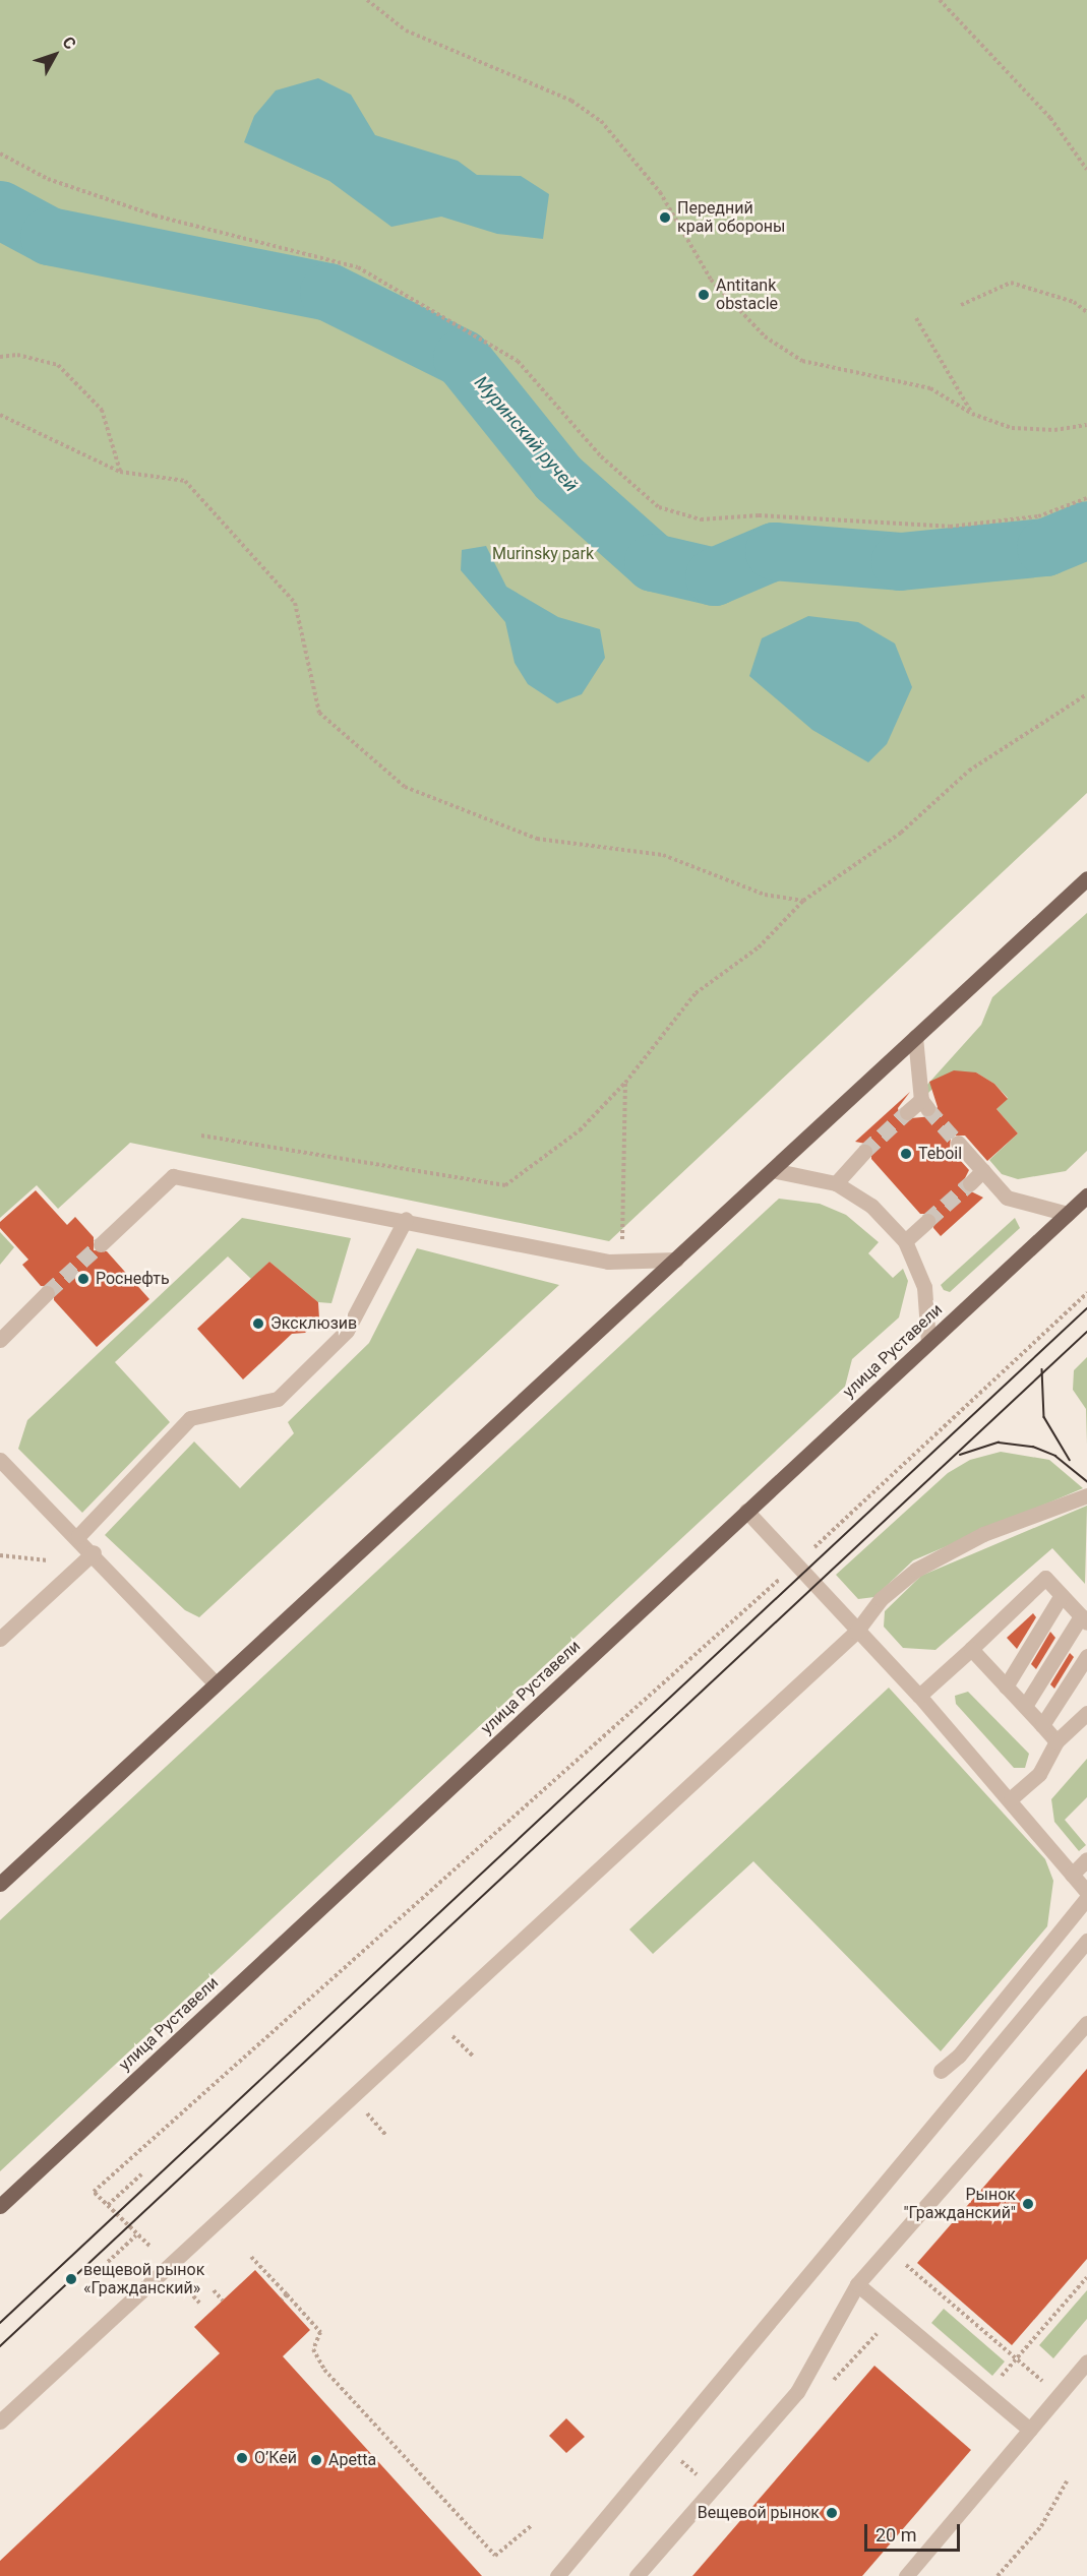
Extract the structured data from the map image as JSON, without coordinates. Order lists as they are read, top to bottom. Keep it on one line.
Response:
{"streets":{"main road":["улица Руставели"]},"water":["Муринский ручей"],"parks":["Murinsky park"],"places":["Передний край обороны","Antitank obstacle","Teboil","Роснефть","Эксклюзив","Рынок \"Гражданский\"","вещевой рынок «Гражданский»","О’Кей","Apetta","Вещевой рынок"],"scale_bar":"20 m","north":"top right"}
